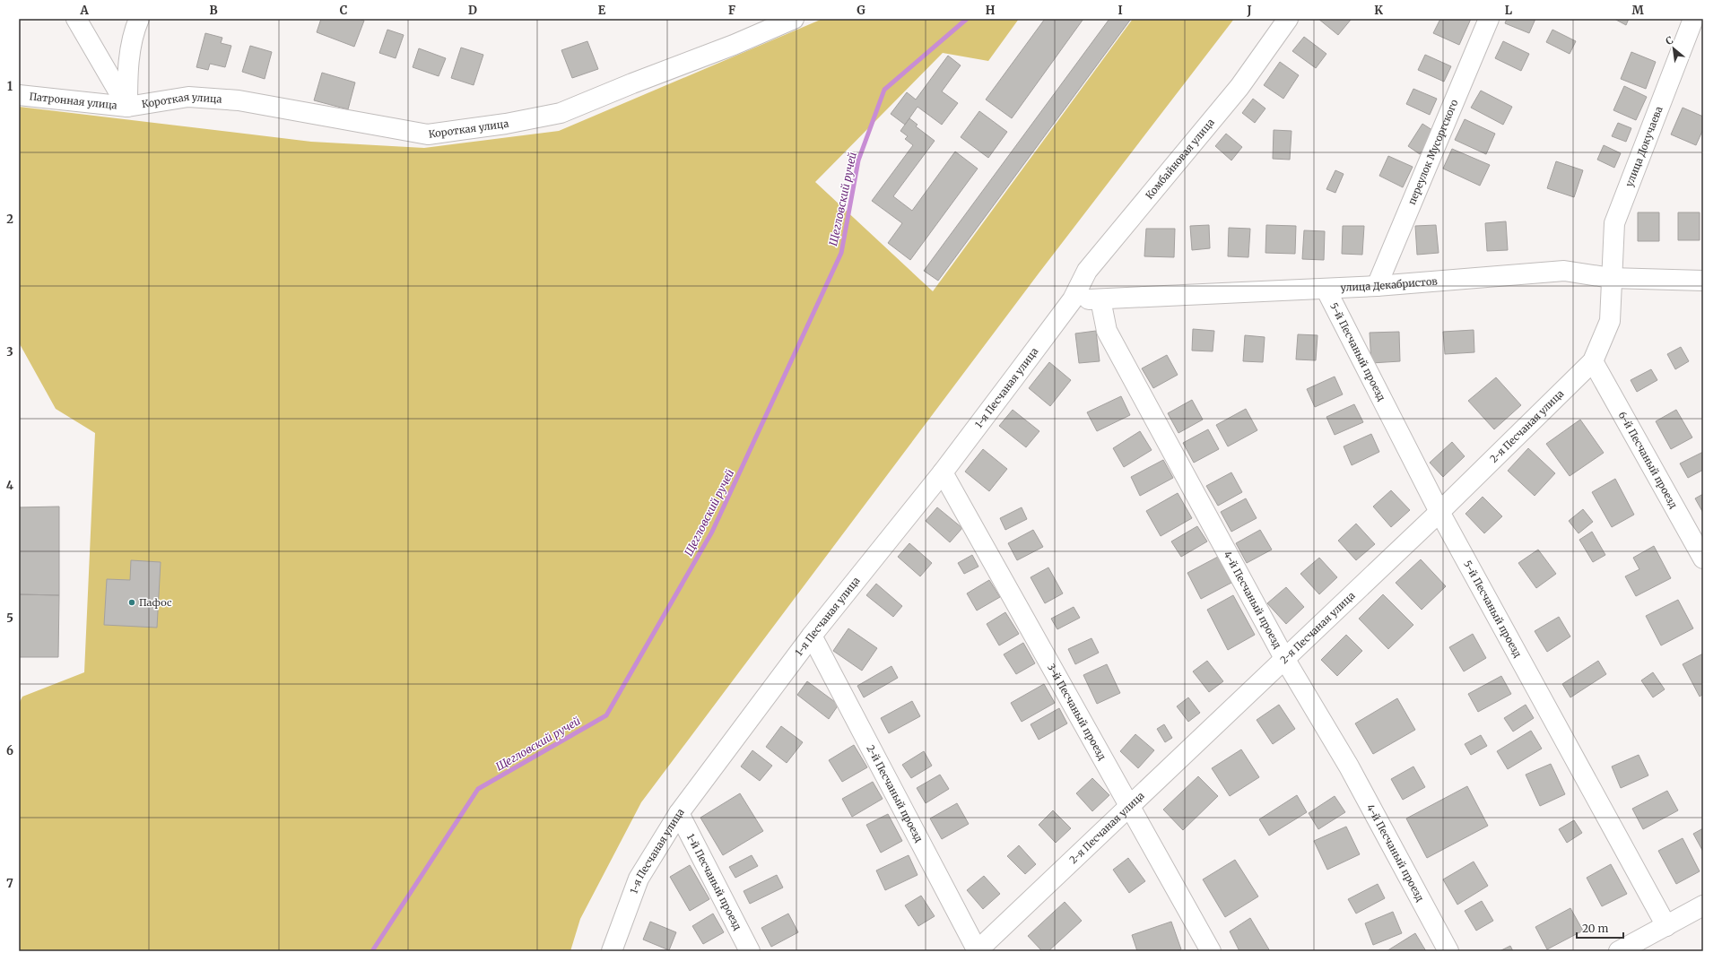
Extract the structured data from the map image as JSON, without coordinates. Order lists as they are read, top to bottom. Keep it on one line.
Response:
{"streets":{"street":["Патронная улица","Короткая улица","улица Докучаева","переулок Мусоргского","Комбайновая улица","улица Декабристов","5-й Песчаный проезд","1-я Песчаная улица","2-я Песчаная улица","6-й Песчаный проезд","4-й Песчаный проезд","3-й Песчаный проезд","2-й Песчаный проезд","1-й Песчаный проезд"]},"crossings":[["Патронная улица","Короткая улица"],["улица Докучаева","улица Декабристов"],["улица Докучаева","2-я Песчаная улица"],["переулок Мусоргского","улица Декабристов"],["Комбайновая улица","улица Декабристов"],["Комбайновая улица","1-я Песчаная улица"],["улица Декабристов","5-й Песчаный проезд"],["улица Декабристов","1-я Песчаная улица"],["улица Декабристов","2-я Песчаная улица"],["улица Декабристов","4-й Песчаный проезд"],["5-й Песчаный проезд","2-я Песчаная улица"],["1-я Песчаная улица","3-й Песчаный проезд"],["1-я Песчаная улица","2-й Песчаный проезд"],["1-я Песчаная улица","1-й Песчаный проезд"],["2-я Песчаная улица","6-й Песчаный проезд"],["2-я Песчаная улица","4-й Песчаный проезд"],["2-я Песчаная улица","3-й Песчаный проезд"],["2-я Песчаная улица","2-й Песчаный проезд"]],"water":["Щегловский ручей"],"places":["Пафос"],"scale_bar":"20 m","north":"top left","grid":{"columns":["A","B","C","D","E","F","G","H","I","J","K","L","M"],"rows":["1","2","3","4","5","6","7"]}}
